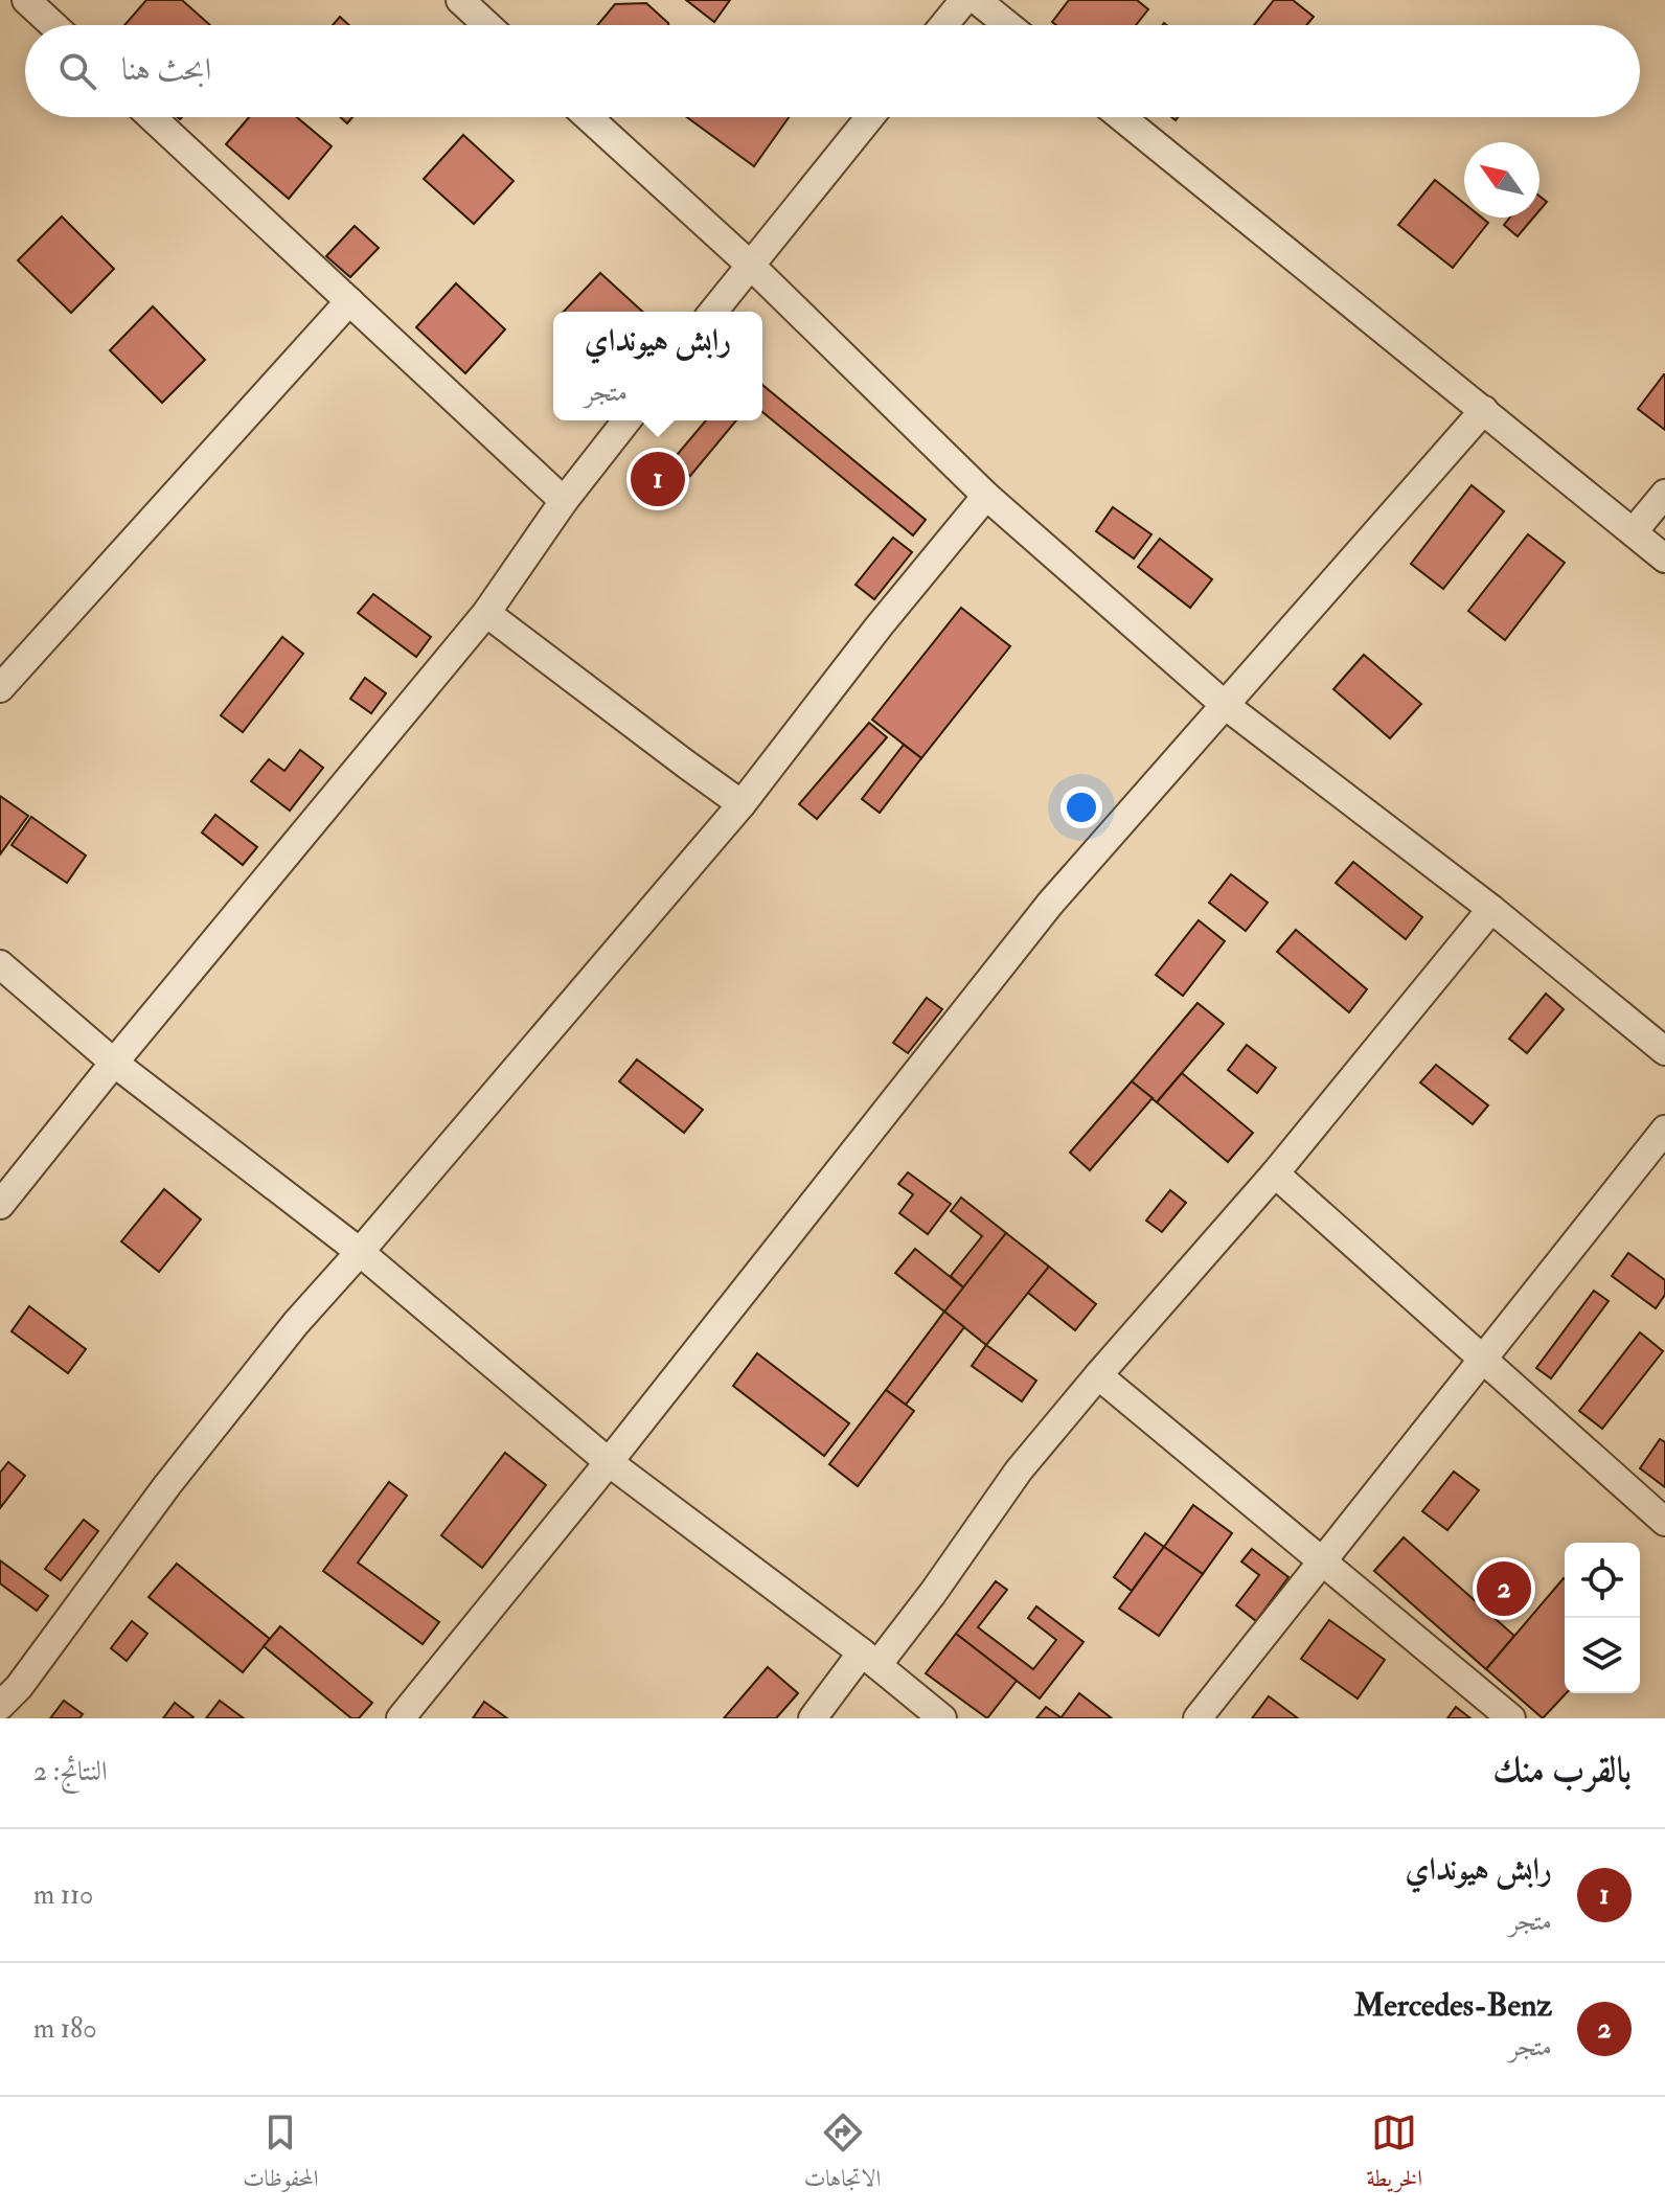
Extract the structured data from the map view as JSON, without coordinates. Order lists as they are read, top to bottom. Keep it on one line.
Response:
{"north":"top left","page":{"search":"ابحث هنا","popup":["رابش هيونداي","متجر"],"pins":["1","2"],"heading":["بالقرب منك","النتائج: 2"],"list":[{"mark":"1","name":"رابش هيونداي","note":"متجر","value":"110 m"},{"mark":"2","name":"Mercedes-Benz","note":"متجر","value":"180 m"}],"nav":["الخريطة","الاتجاهات","المحفوظات"]}}
